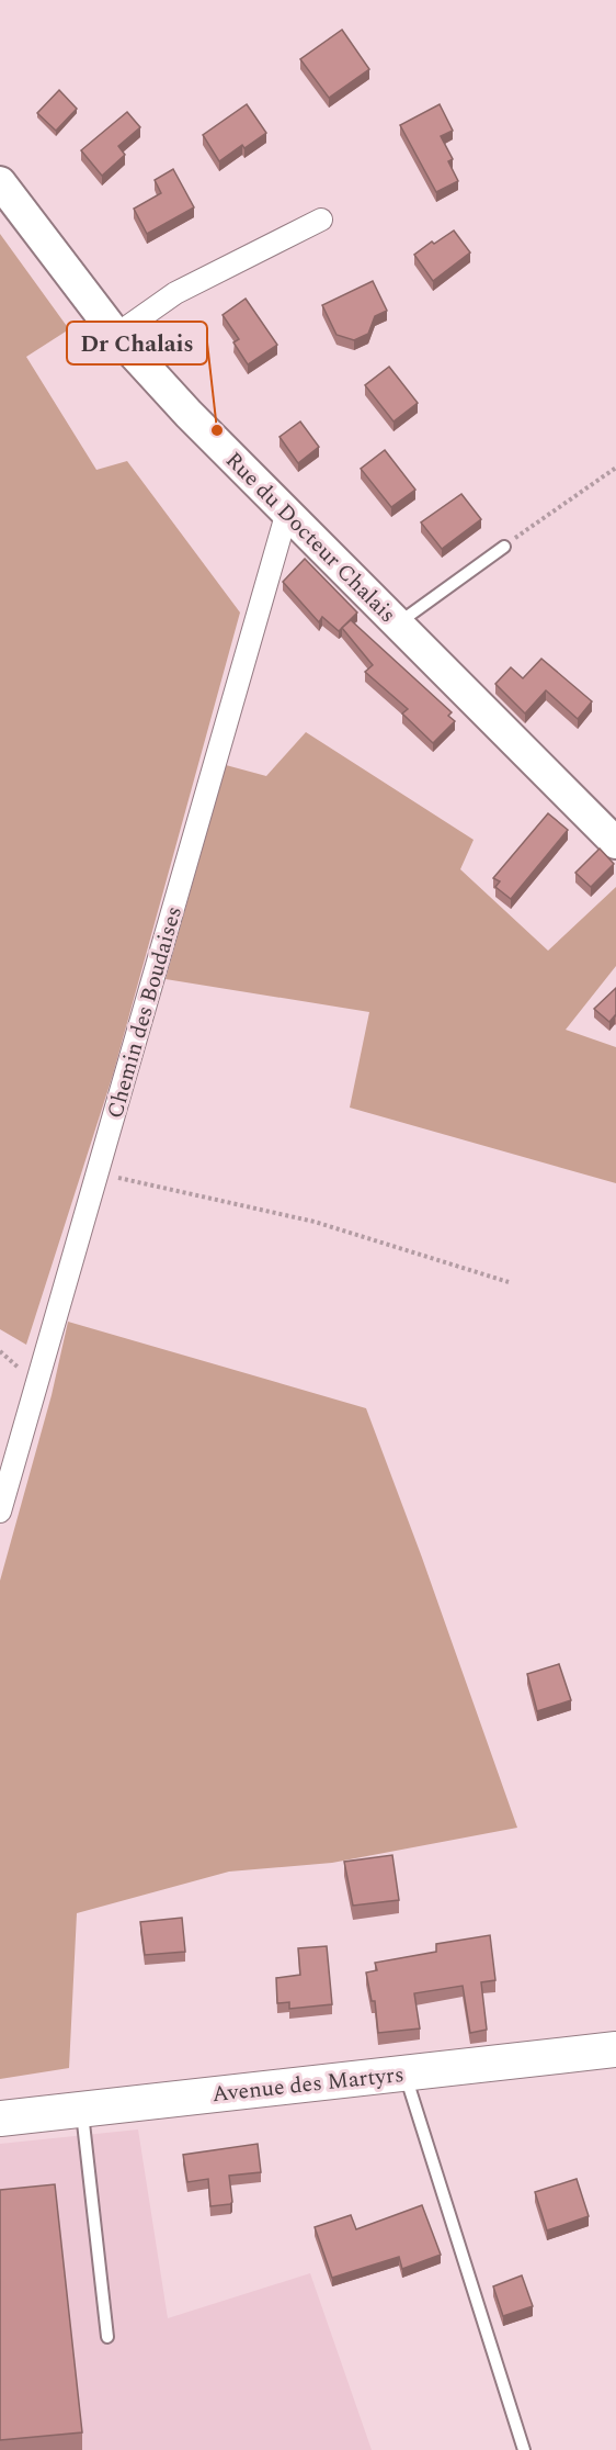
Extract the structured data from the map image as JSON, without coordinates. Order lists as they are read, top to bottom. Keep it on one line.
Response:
{"streets":{"main road":["Rue du Docteur Chalais","Avenue des Martyrs"],"street":["Chemin des Boudaises"]},"crossings":[["Rue du Docteur Chalais","Chemin des Boudaises"]],"places":["Dr Chalais"]}
